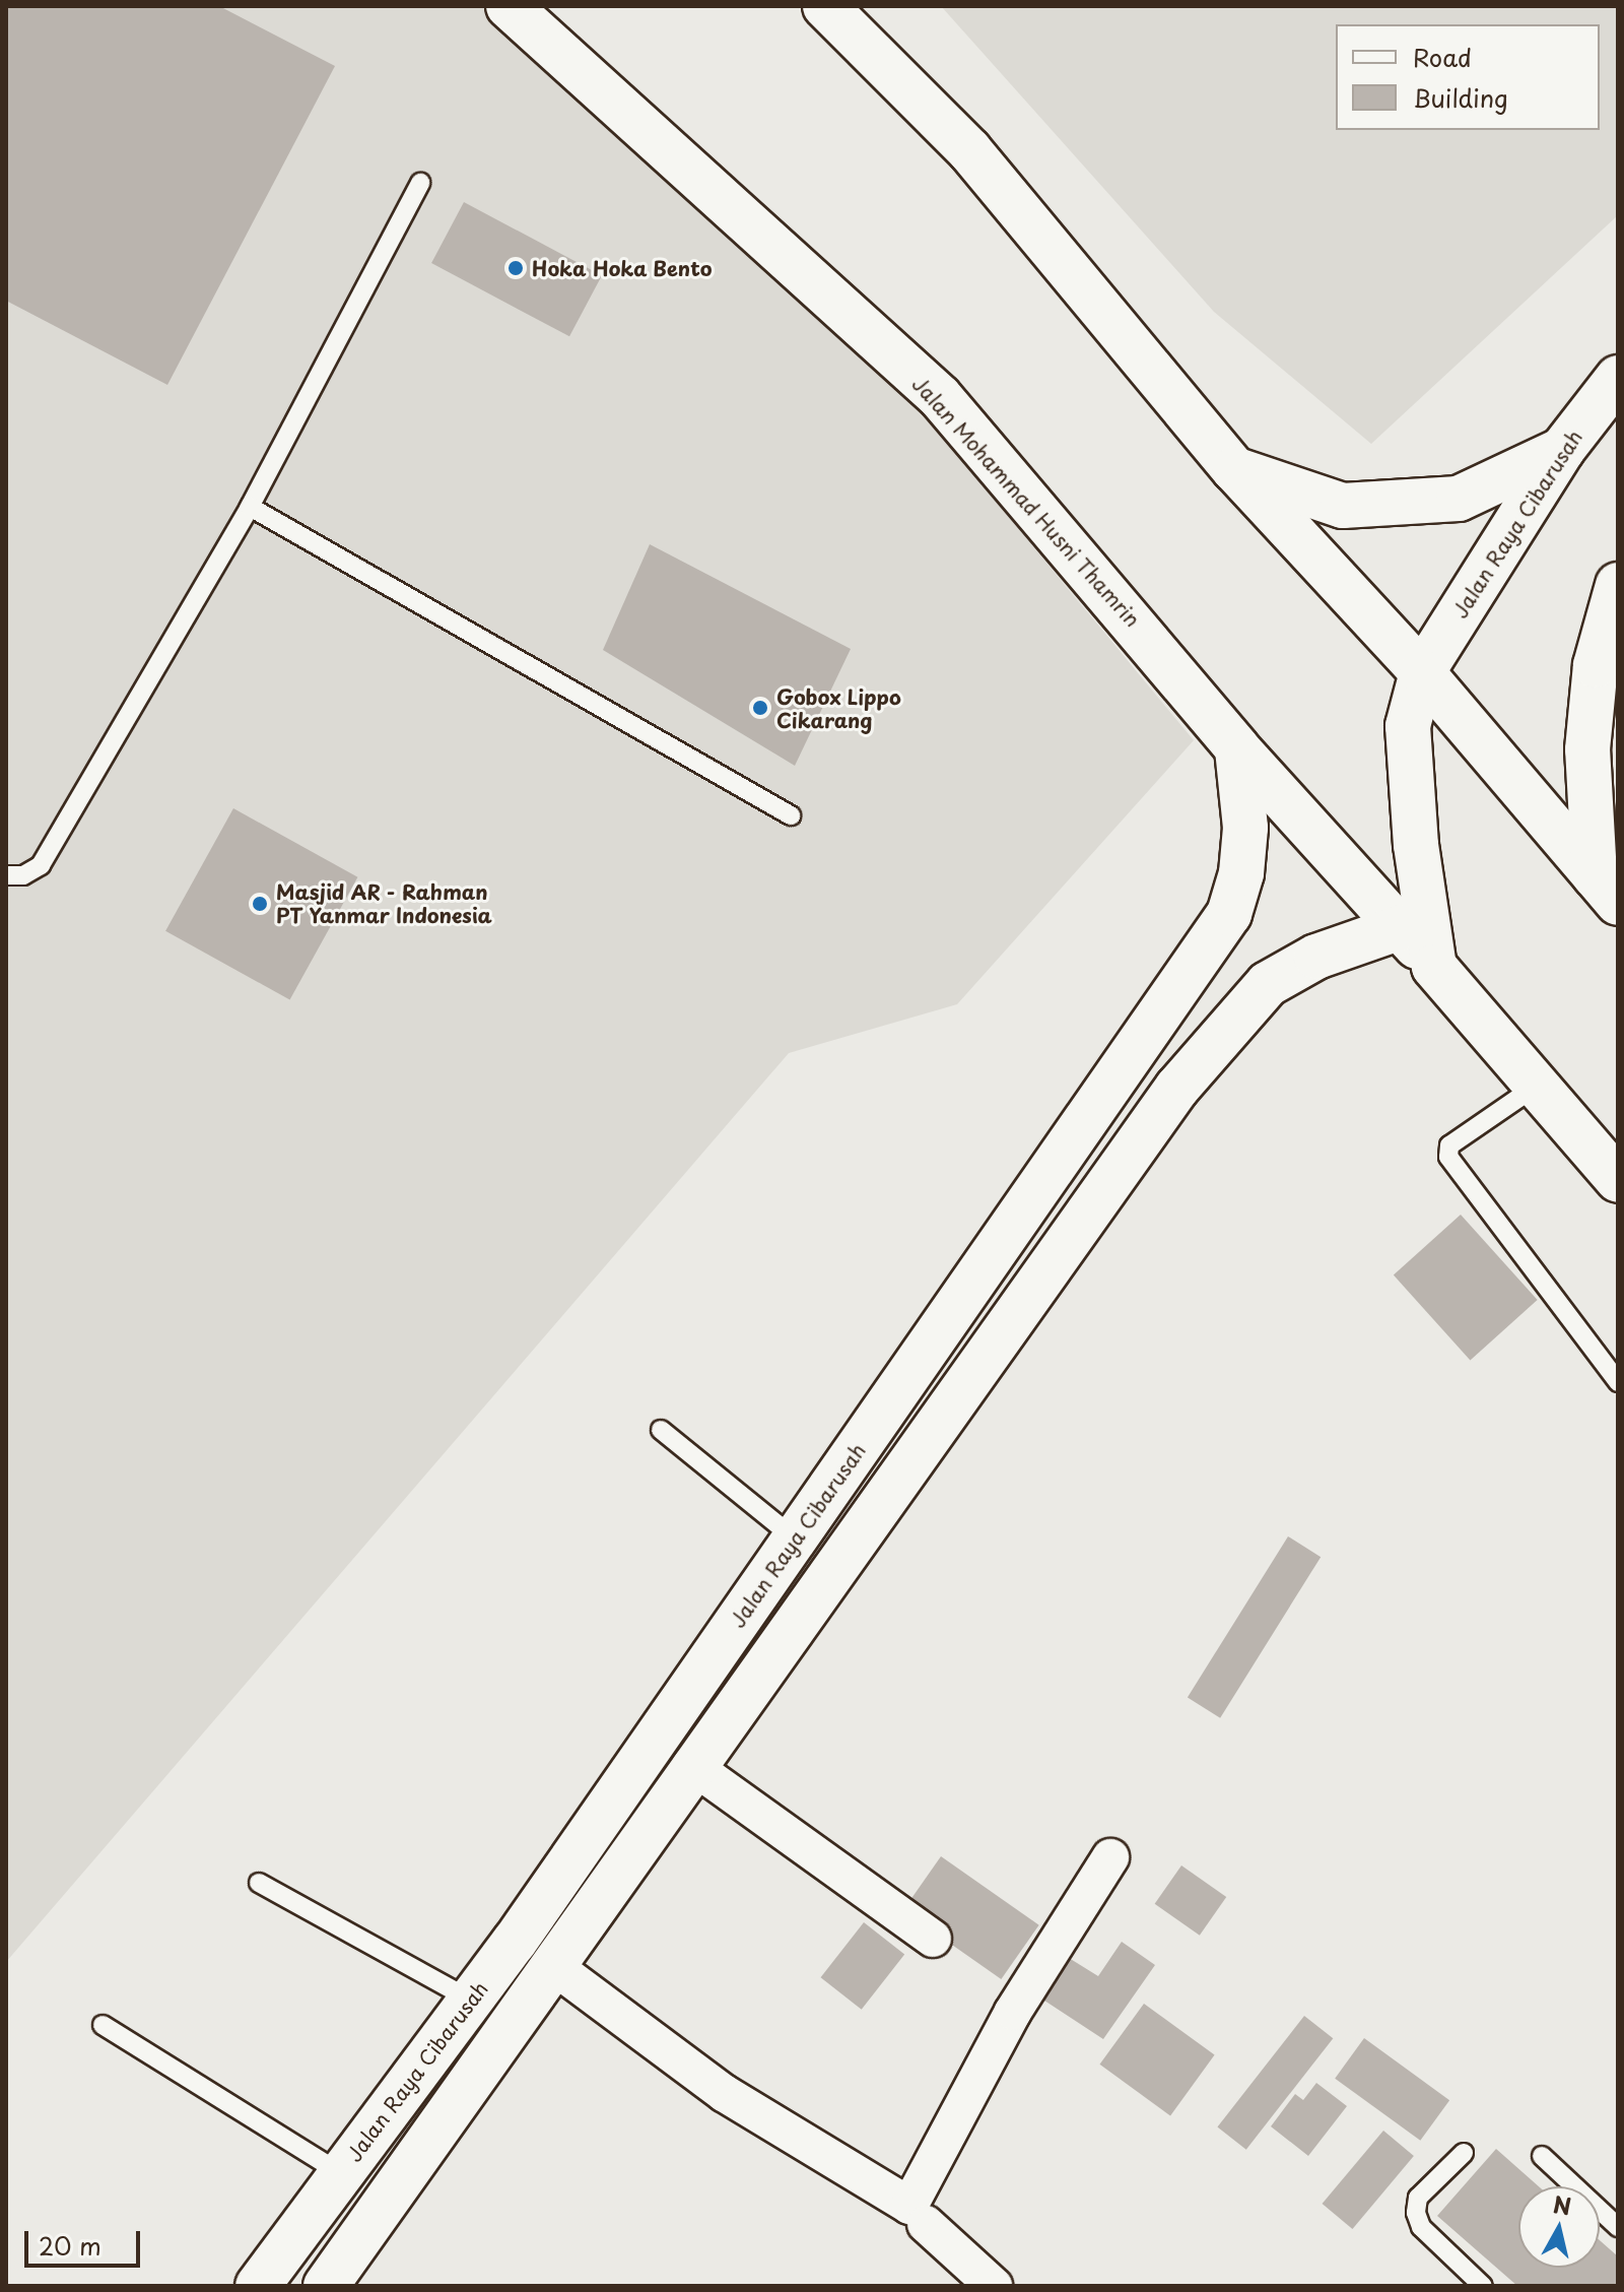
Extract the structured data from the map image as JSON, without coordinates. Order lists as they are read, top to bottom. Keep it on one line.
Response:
{"streets":{"street":["Jalan Mohammad Husni Thamrin","Jalan Raya Cibarusah"]},"crossings":[["Jalan Mohammad Husni Thamrin","Jalan Raya Cibarusah"]],"places":["Hoka Hoka Bento","Gobox Lippo Cikarang","Masjid AR - Rahman PT Yanmar Indonesia"],"legend":["Road","Building"],"scale_bar":"20 m","north":"top"}
